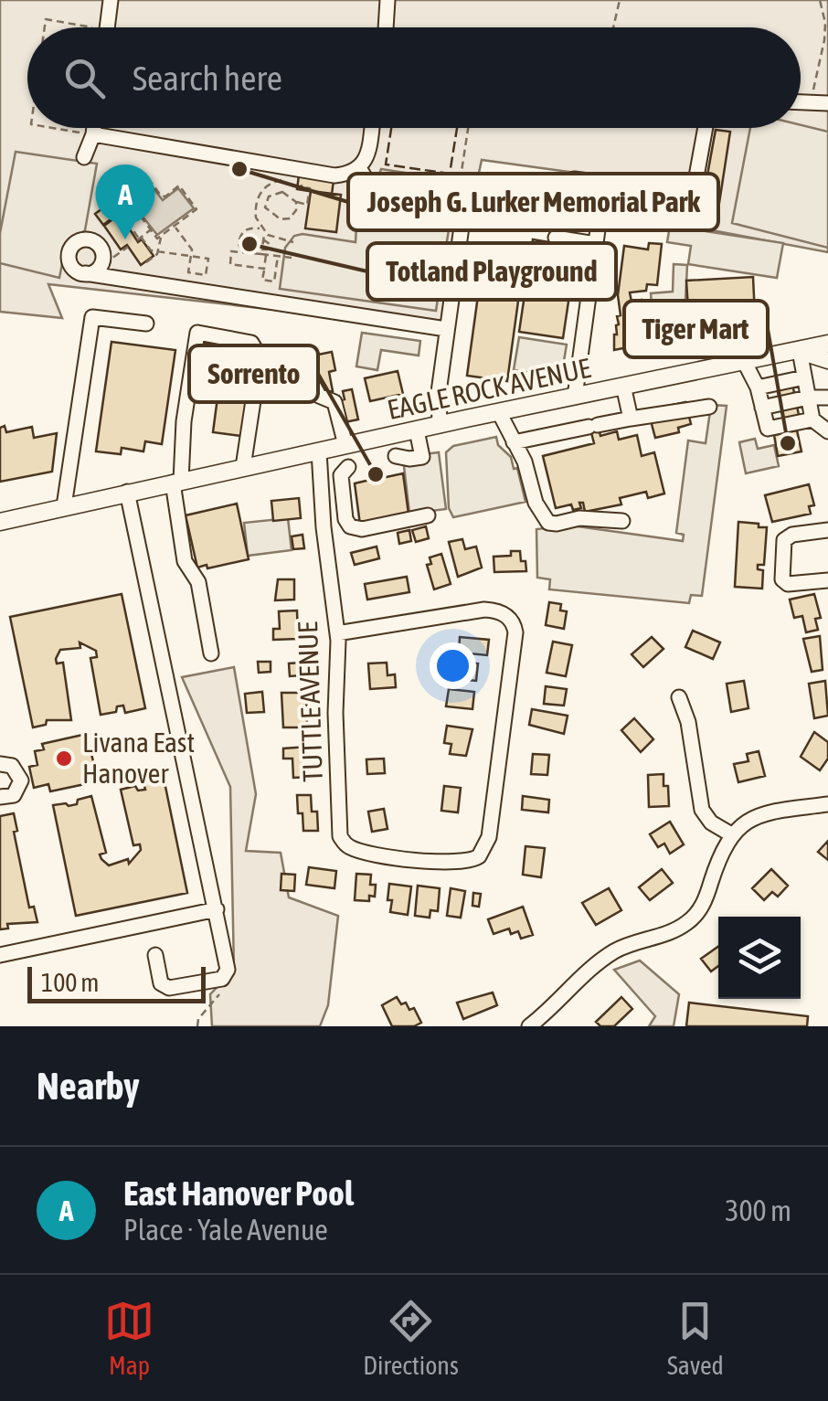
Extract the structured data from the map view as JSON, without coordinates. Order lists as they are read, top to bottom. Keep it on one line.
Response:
{"streets":{"main road":["EAGLE ROCK AVENUE"],"street":["TUTTLE AVENUE"]},"crossings":[["EAGLE ROCK AVENUE","TUTTLE AVENUE"]],"places":["Joseph G. Lurker Memorial Park","Totland Playground","Tiger Mart","Sorrento","Livana East Hanover"],"scale_bar":"100 m","page":{"search":"Search here","pins":"A","scale":"100 m","heading":"Nearby","list":[{"mark":"A","name":"East Hanover Pool","note":"Place · Yale Avenue","value":"300 m"}],"nav":["Map","Directions","Saved"]}}
